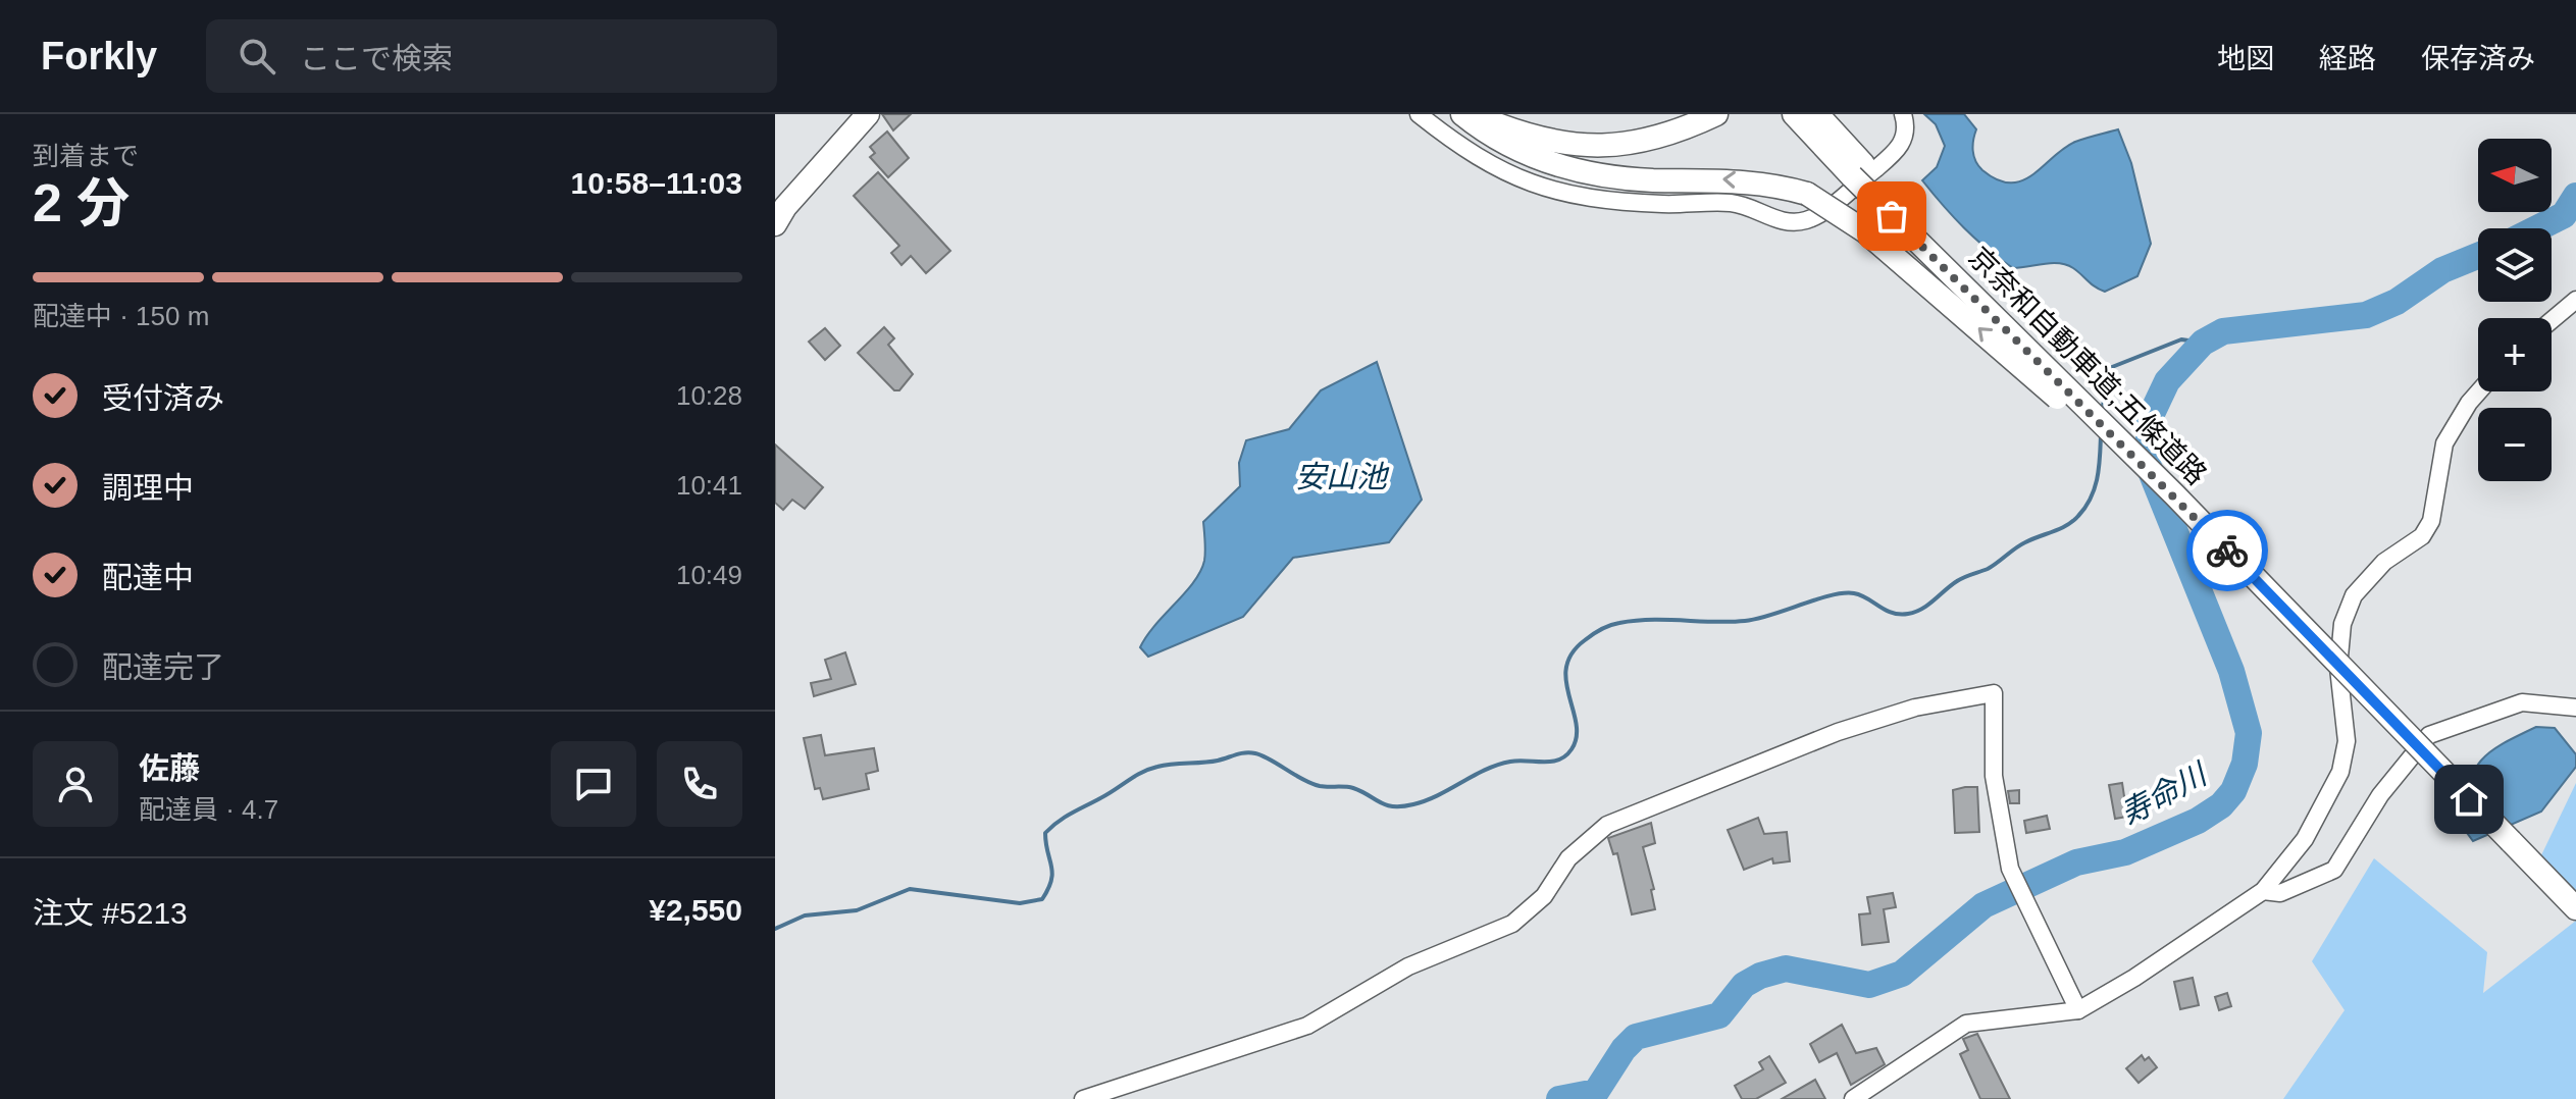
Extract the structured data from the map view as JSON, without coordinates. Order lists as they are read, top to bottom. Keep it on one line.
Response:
{"streets":{"highway":["京奈和自動車道;五條道路"]},"water":["安山池","寿命川"],"north":"left","page":{"header":"Forkly","search":"ここで検索","nav":["地図","経路","保存済み"],"heading":["2 分","到着まで","10:58–11:03"],"panel":["佐藤","配達員 · 4.7","注文 #5213","¥2,550"],"map_buttons":["+","−"],"bar":"配達中 · 150 m","list":[["受付済み","10:28"],["調理中","10:41"],["配達中","10:49"],"配達完了"]}}
